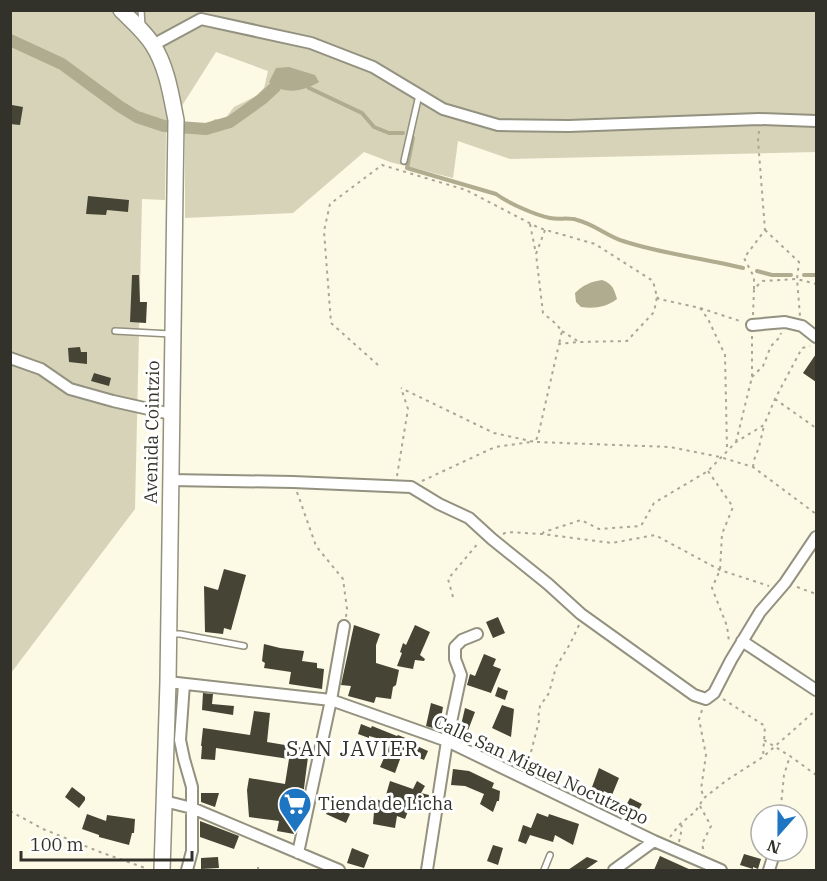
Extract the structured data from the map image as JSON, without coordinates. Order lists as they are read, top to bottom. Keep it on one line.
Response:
{"streets":{"main road":["Avenida Cointzio"],"street":["Calle San Miguel Nocutzepo"]},"crossings":[["Avenida Cointzio","Calle San Miguel Nocutzepo"]],"districts":["SAN JAVIER"],"places":{"supermarket":["Tienda de Licha"]},"scale_bar":"100 m","north":"bottom"}
